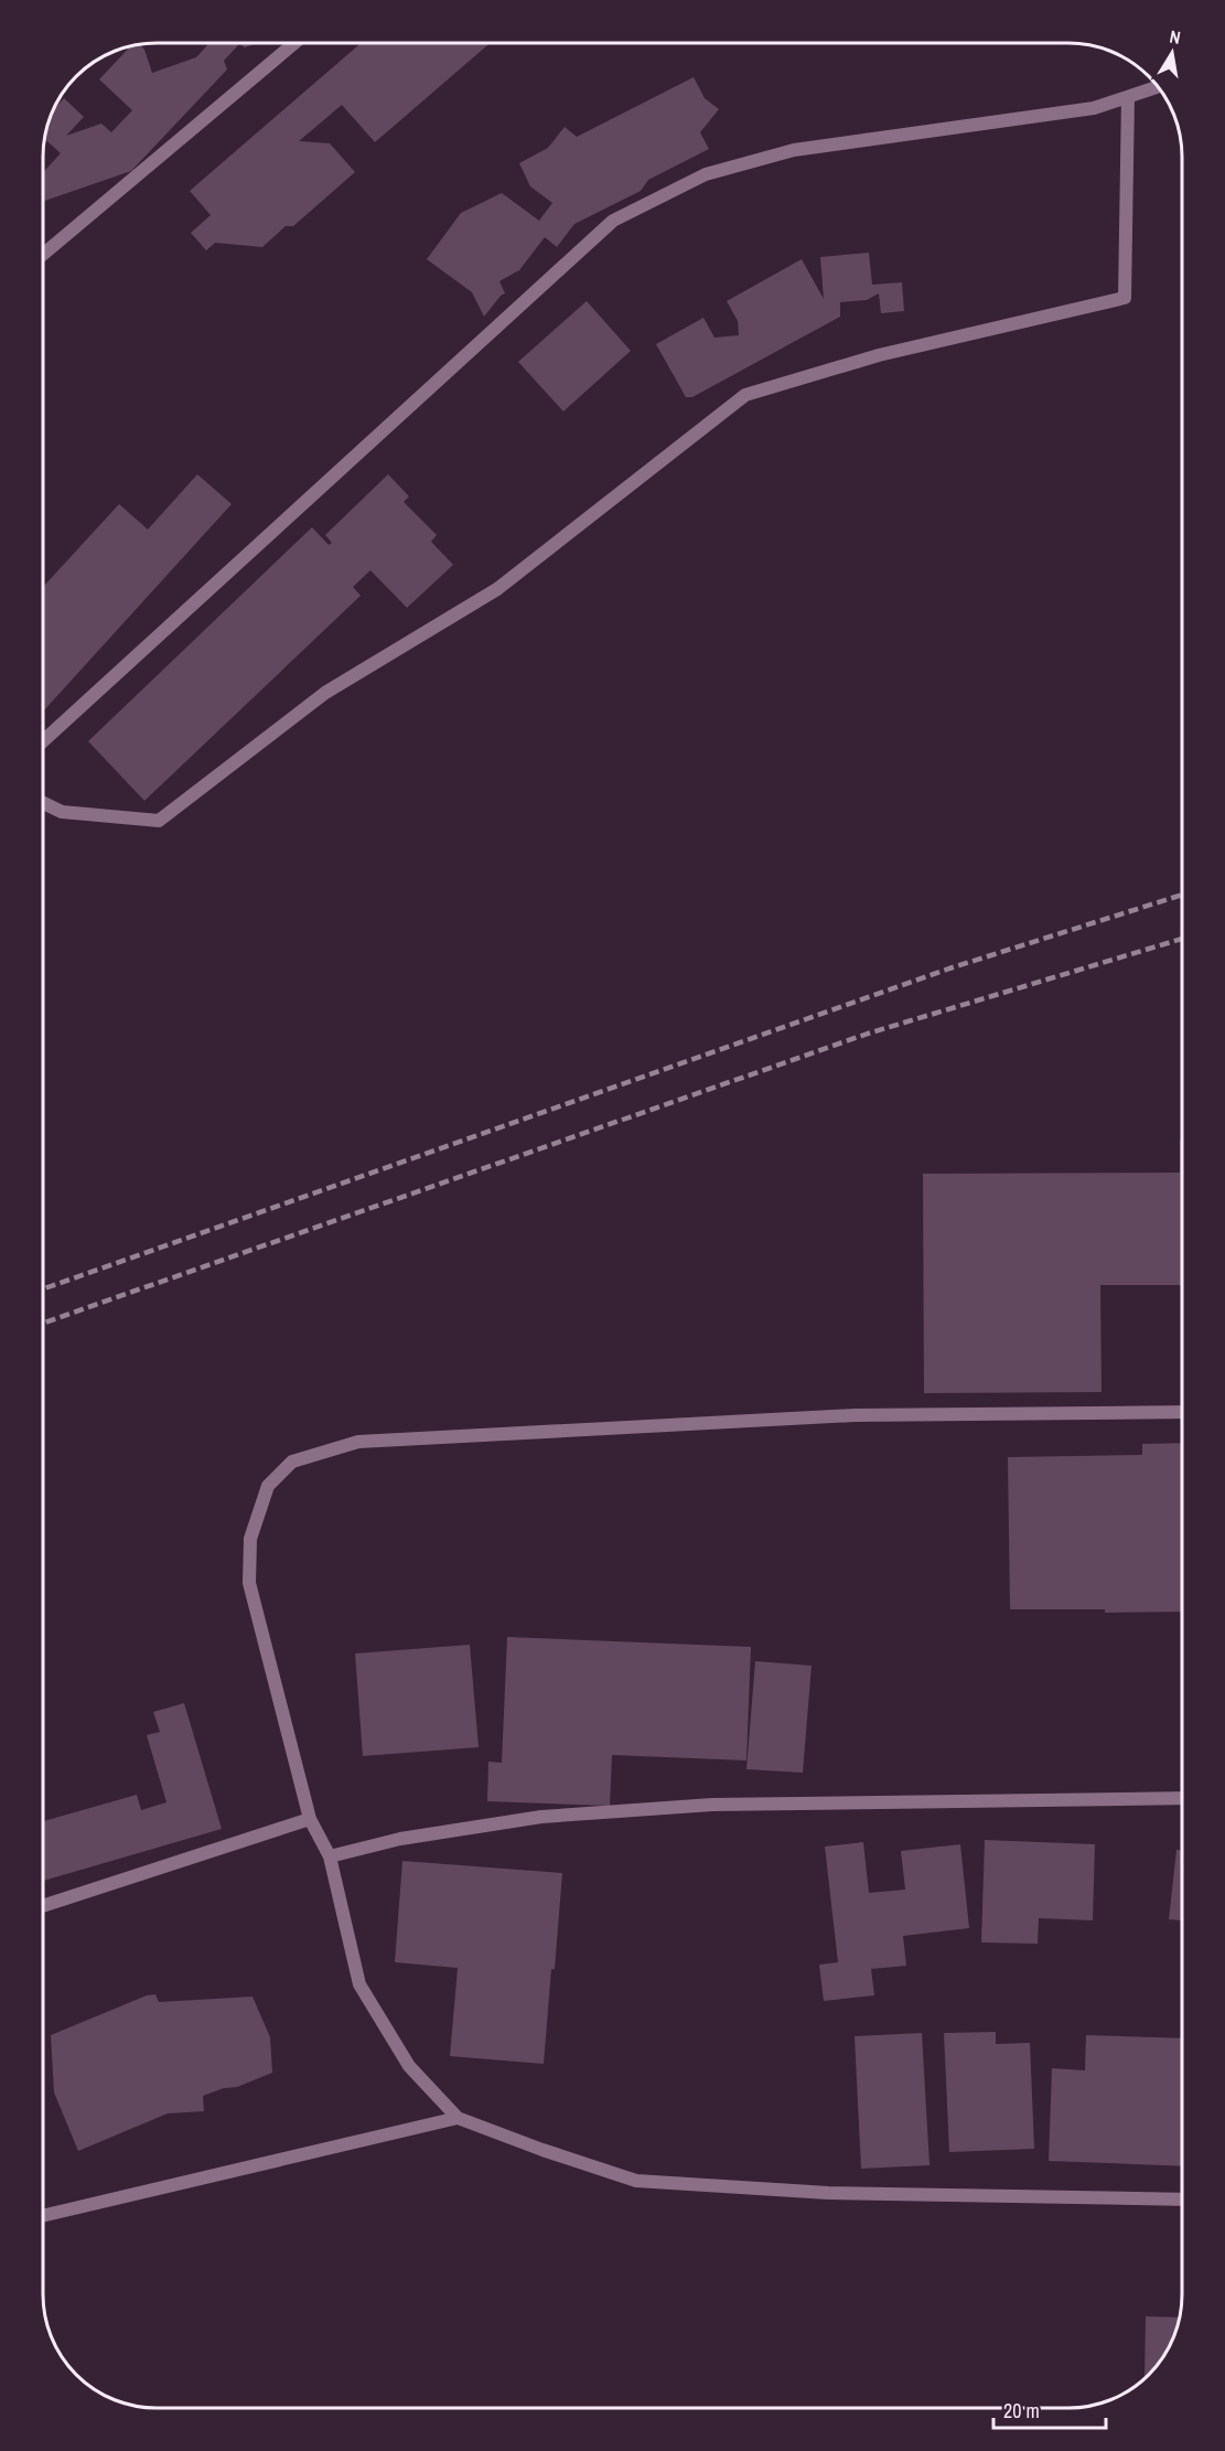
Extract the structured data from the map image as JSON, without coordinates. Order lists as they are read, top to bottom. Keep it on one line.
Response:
{"scale_bar":"20 m","north":"top"}
